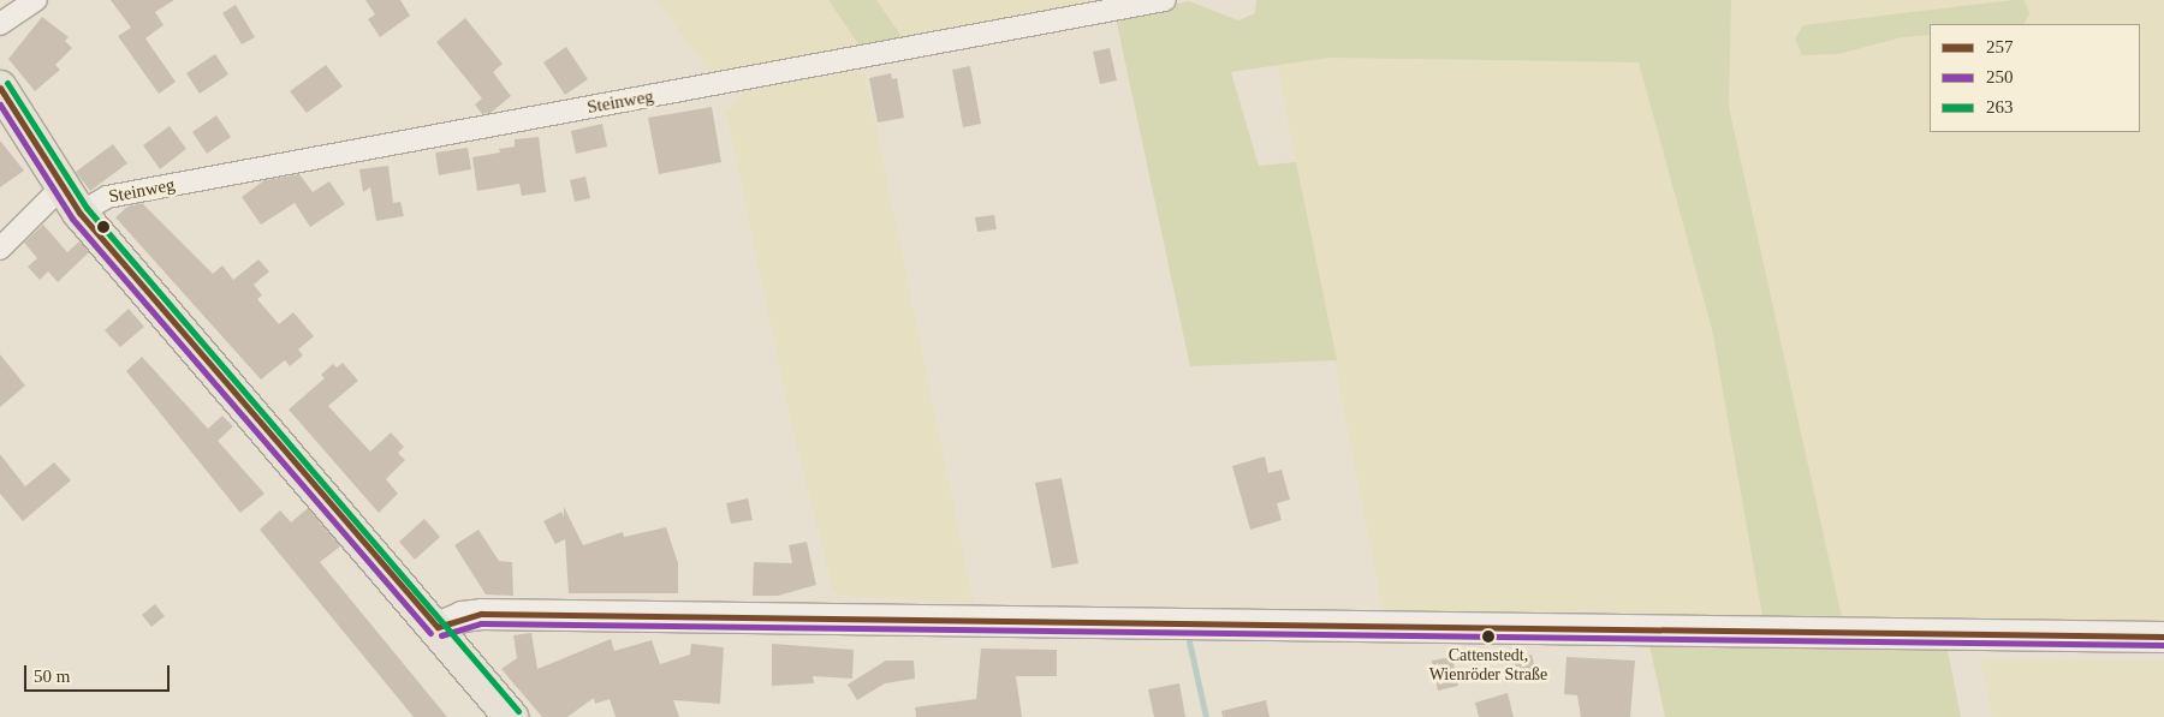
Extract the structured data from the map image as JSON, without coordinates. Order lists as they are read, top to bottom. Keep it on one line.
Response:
{"streets":{"street":["Steinweg"]},"places":["Cattenstedt, Wienröder Straße"],"lines":["transit line 263","transit line 257","transit line 250"],"legend":["257","250","263"],"scale_bar":"50 m"}
